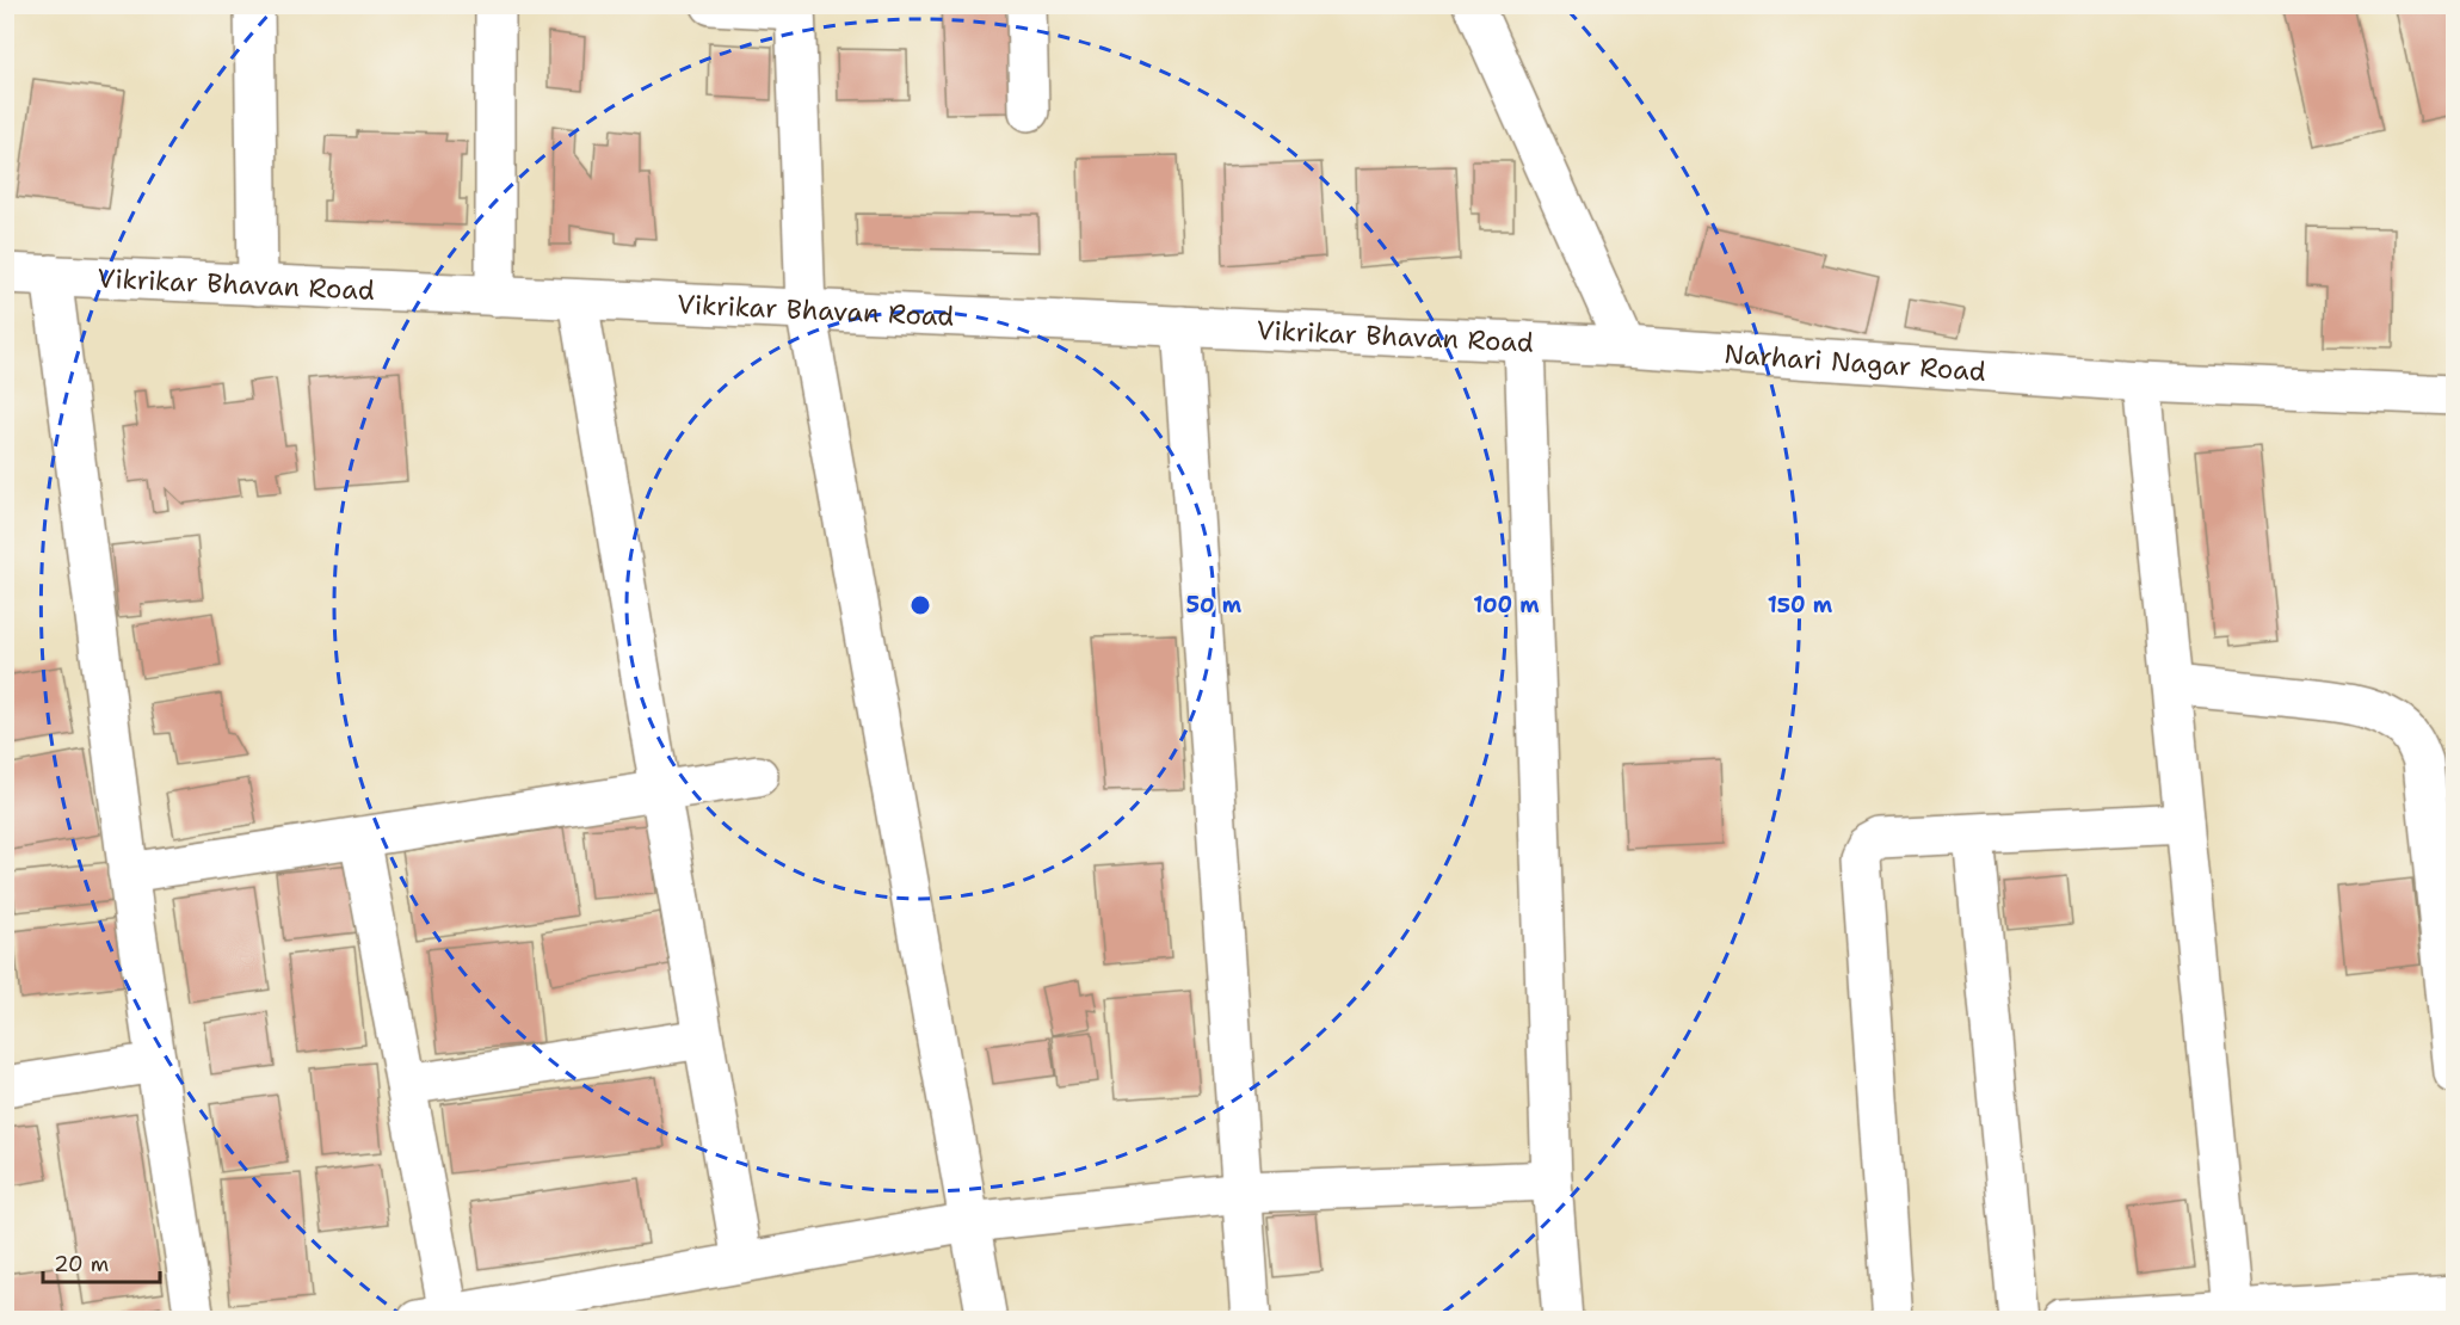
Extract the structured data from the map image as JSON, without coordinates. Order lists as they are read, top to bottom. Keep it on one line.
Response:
{"streets":{"street":["Vikrikar Bhavan Road","Narhari Nagar Road"]},"crossings":[["Vikrikar Bhavan Road","Narhari Nagar Road"]],"scale_bar":"20 m","rings":["50 m","100 m","150 m"]}
